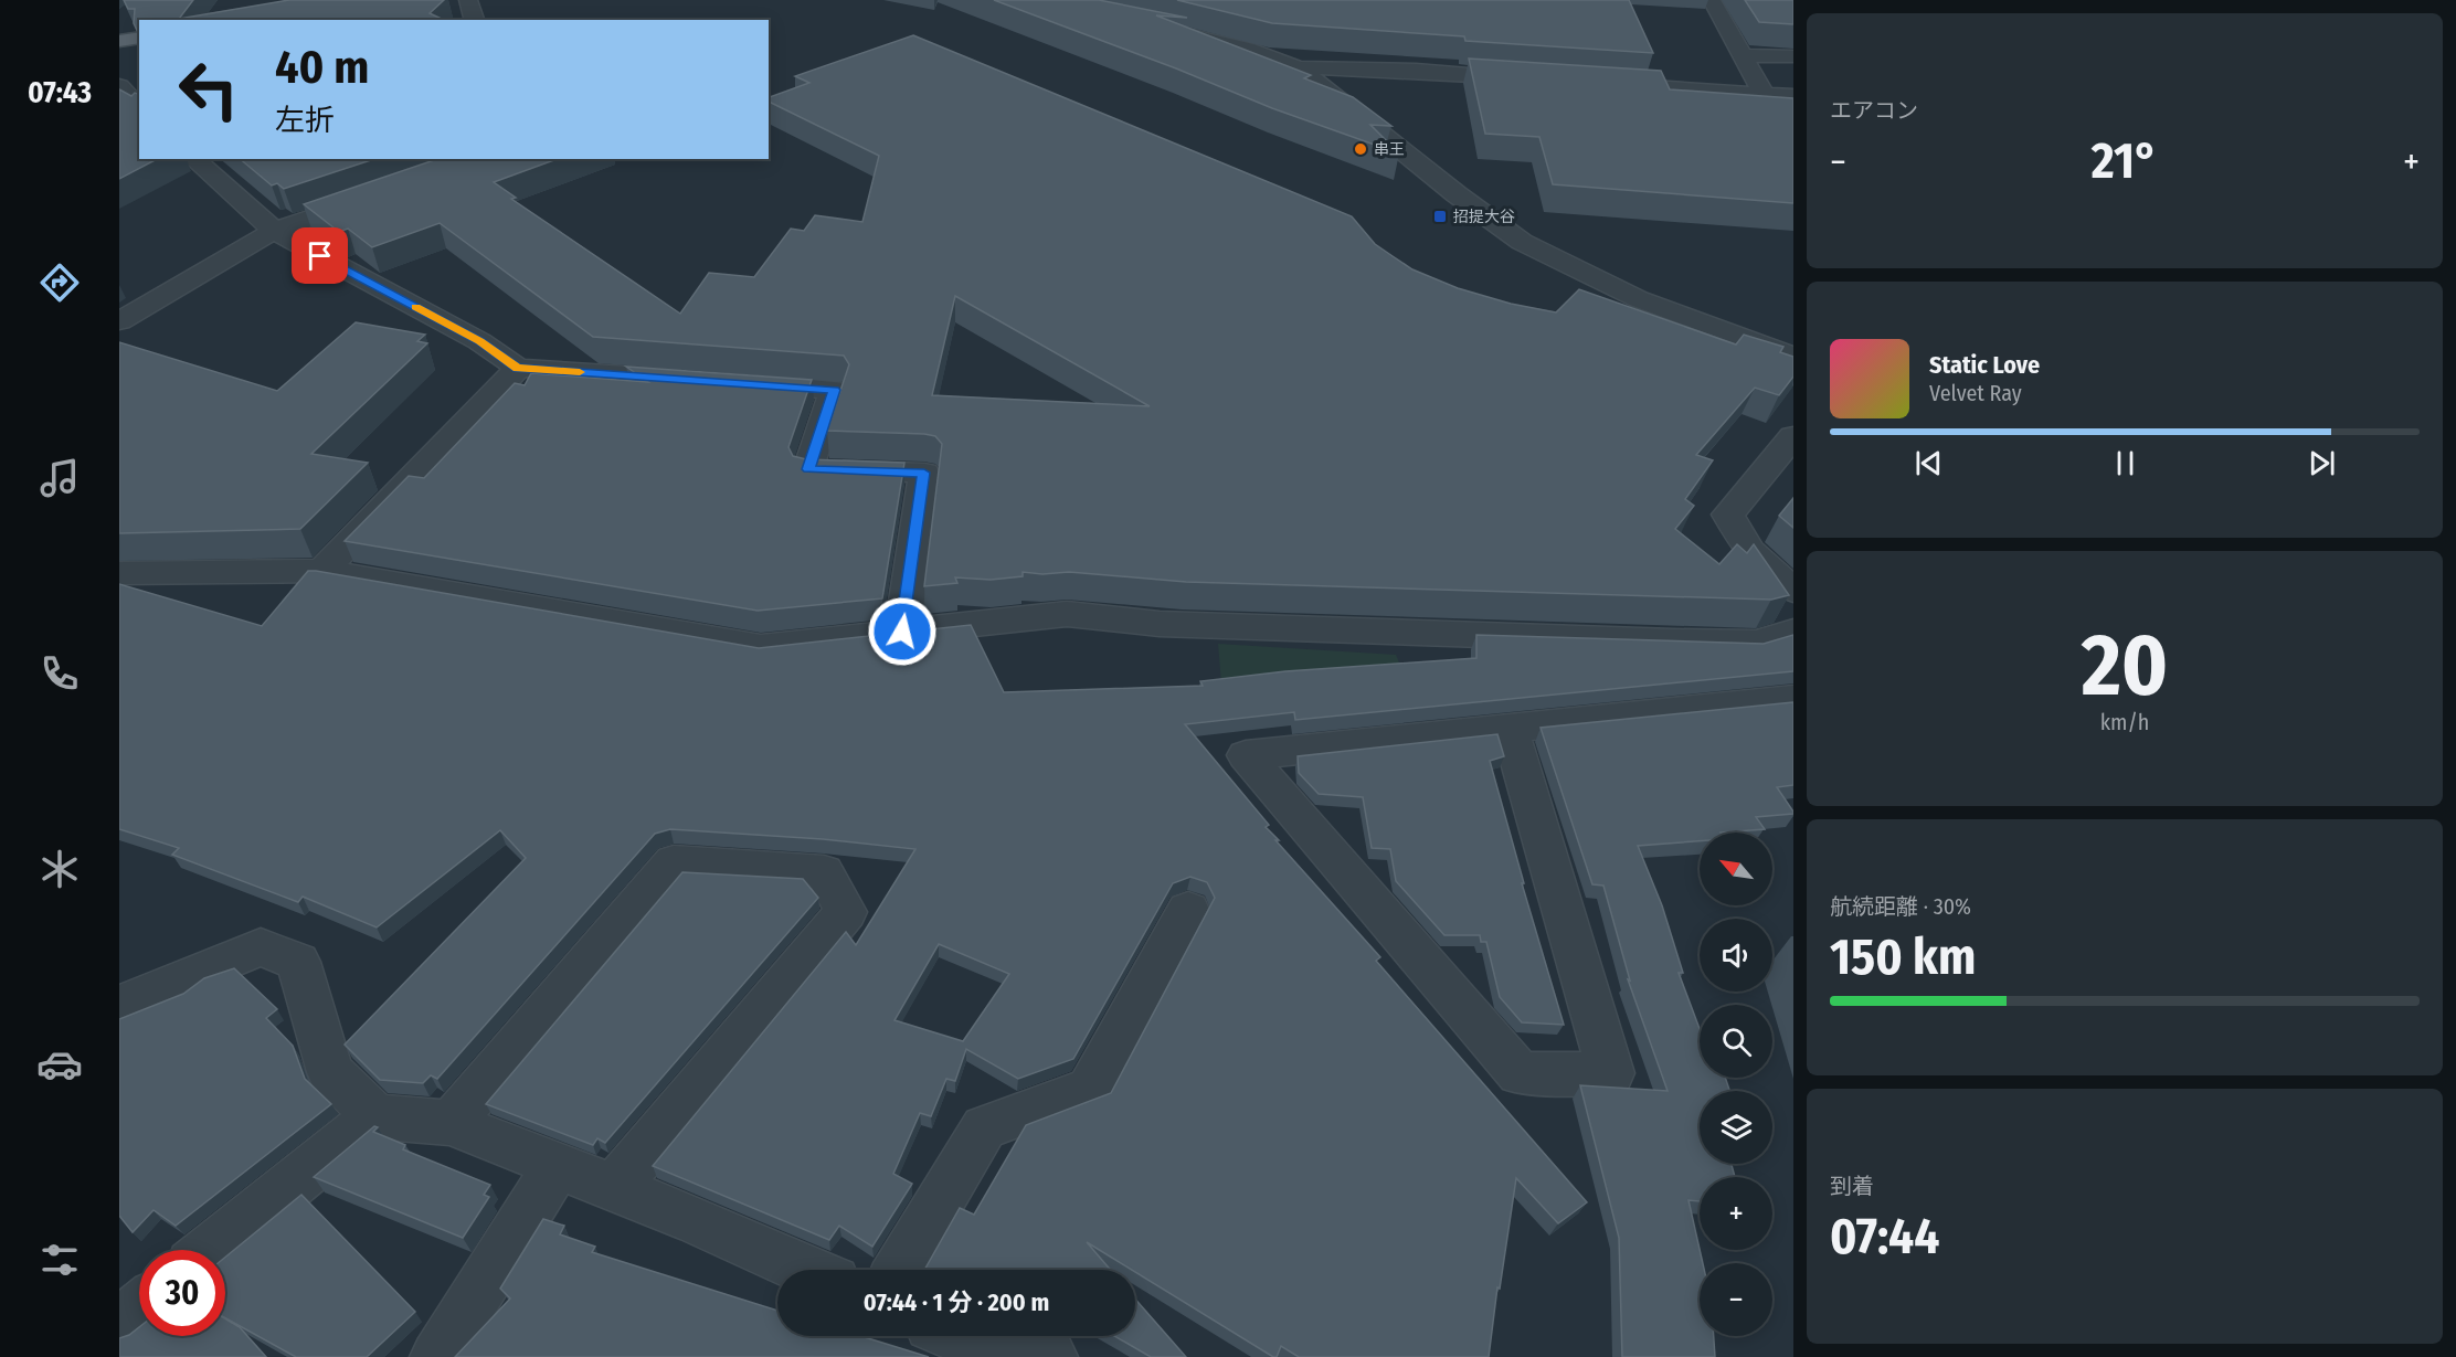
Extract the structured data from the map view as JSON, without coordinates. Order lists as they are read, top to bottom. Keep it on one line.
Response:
{"places":{"other":["串王"],"transit":["招提大谷"]},"north":"top left","page":{"tabs":"07:43","tile":["エアコン",["20","km/h"],["航続距離 · 30%","150 km"],["到着","07:44"]],"turn":["40 m","左折"],"heat":["−","21°","+"],"song":["Static Love","Velvet Ray"],"map_buttons":["+","−"],"limit":"30","trip":"07:44 · 1 分 · 200 m"}}
